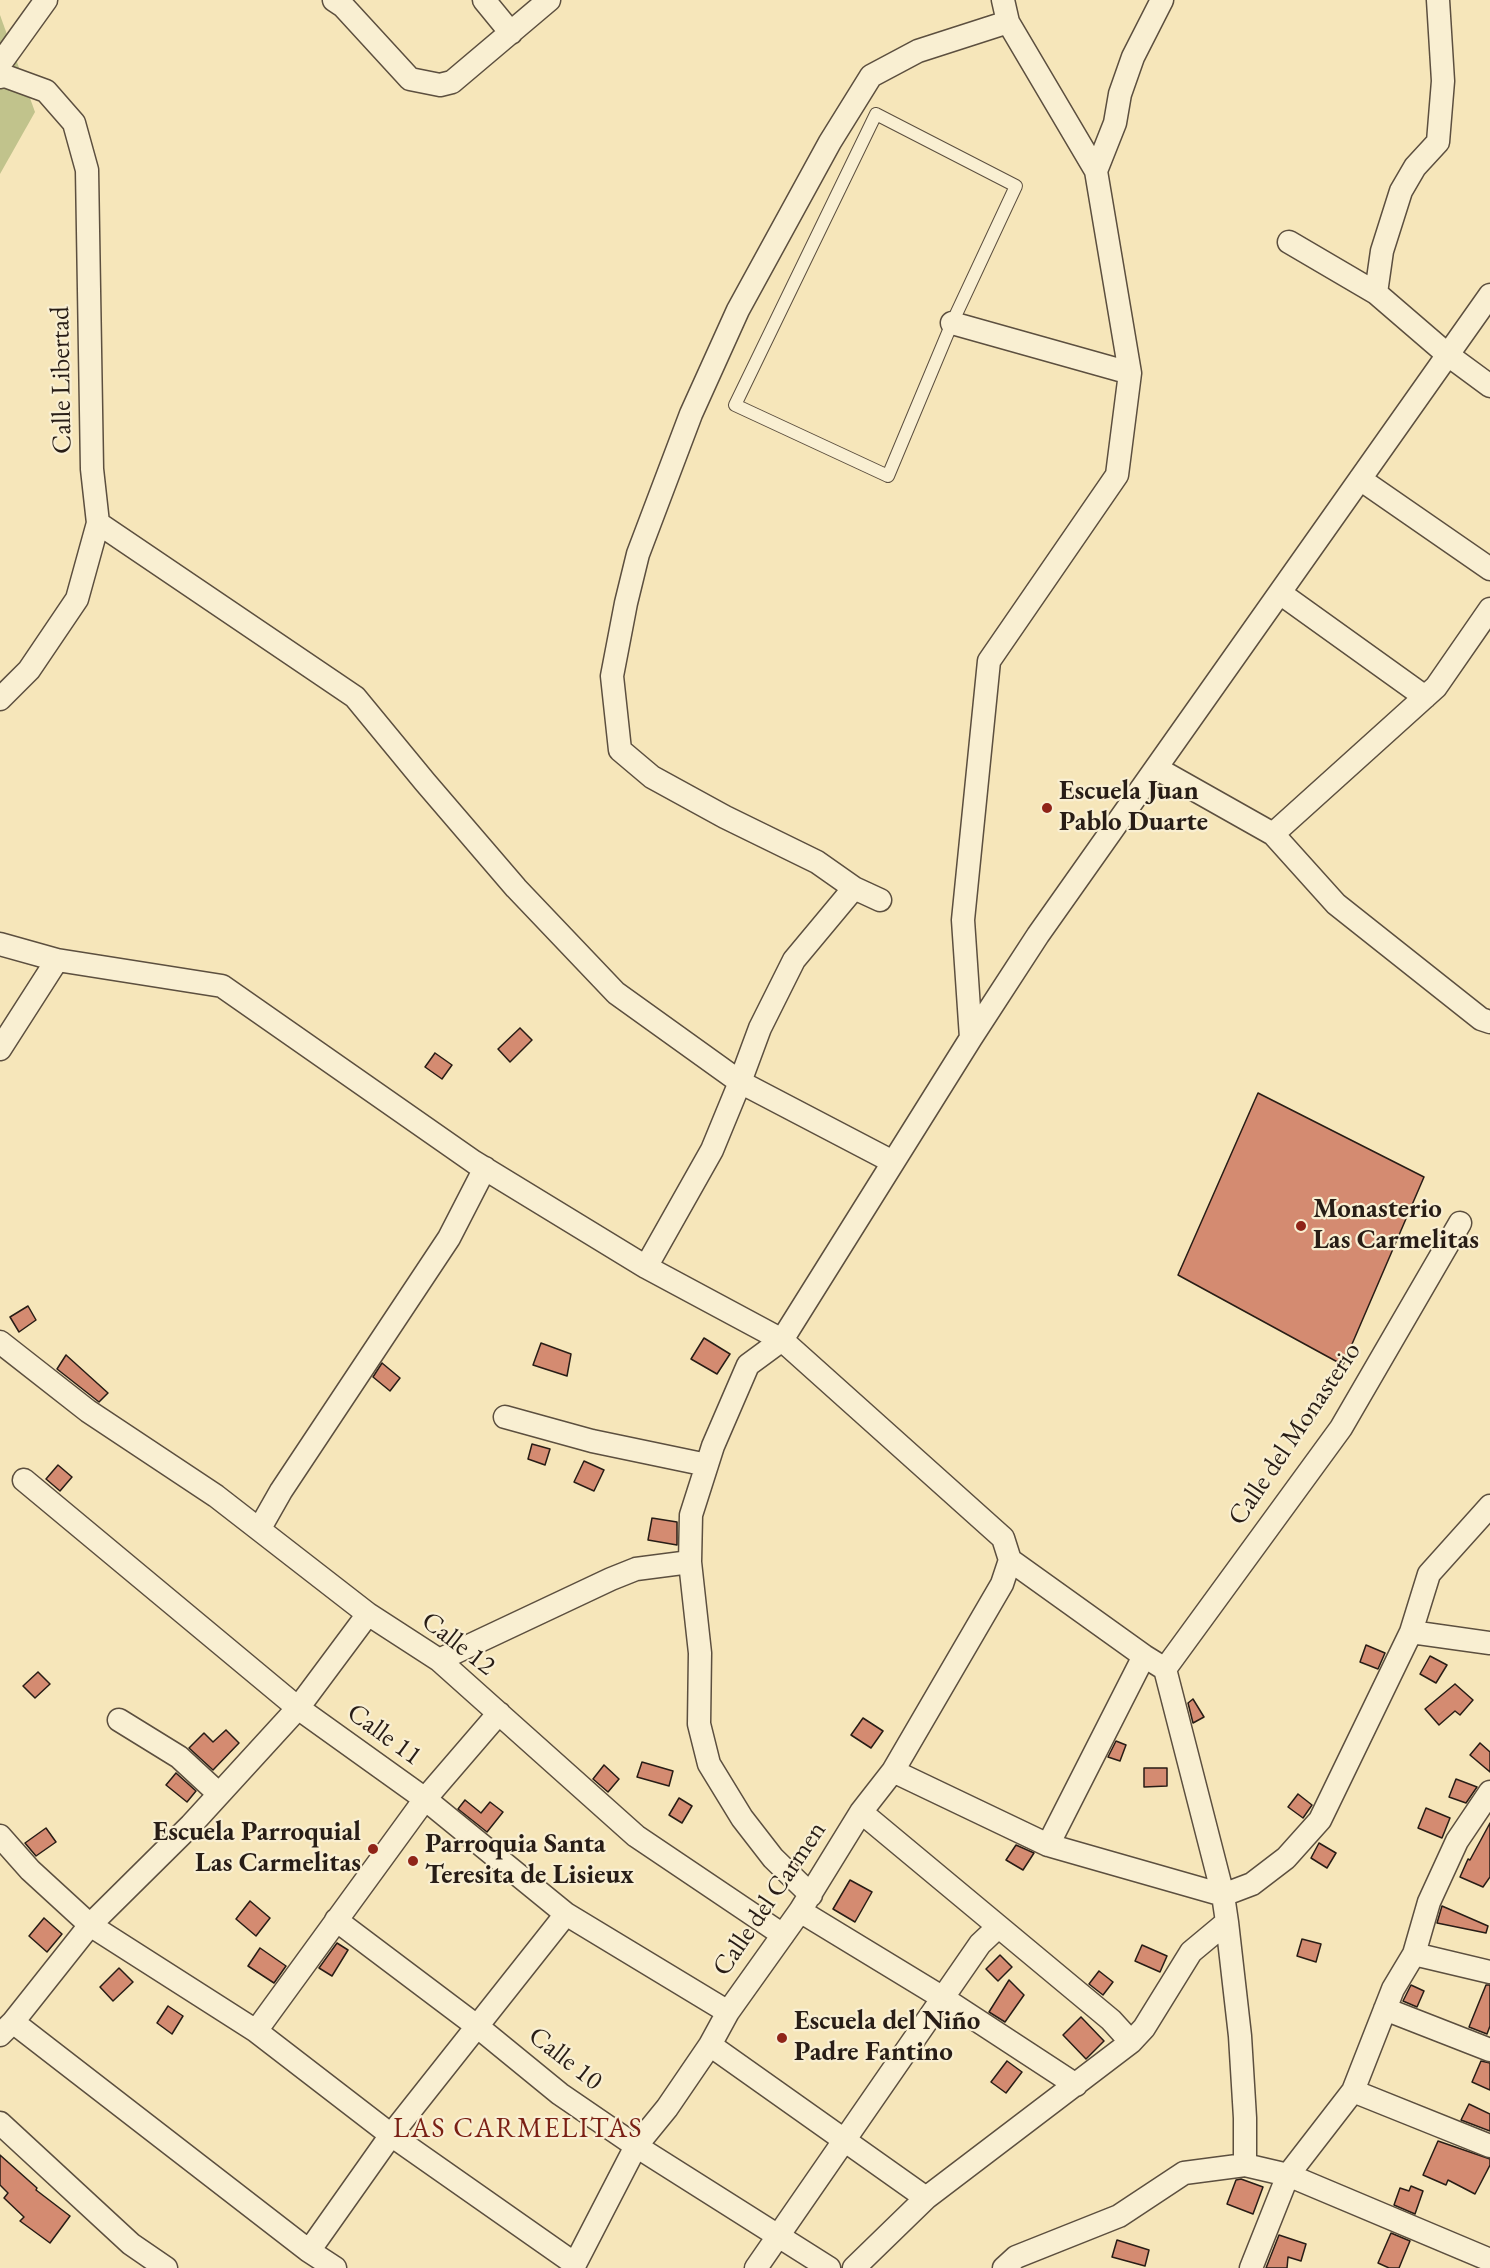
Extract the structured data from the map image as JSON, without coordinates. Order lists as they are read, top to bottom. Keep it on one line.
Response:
{"streets":{"street":["Calle Libertad","Calle del Monasterio","Calle 12","Calle 11","Calle del Carmen","Calle 10"]},"crossings":[["Calle 12","Calle del Carmen"],["Calle 11","Calle del Carmen"],["Calle del Carmen","Calle 10"]],"districts":["LAS CARMELITAS"],"places":["Escuela Juan Pablo Duarte","Monasterio Las Carmelitas","Escuela Parroquial Las Carmelitas","Parroquia Santa Teresita de Lisieux","Escuela del Niño Padre Fantino"]}
